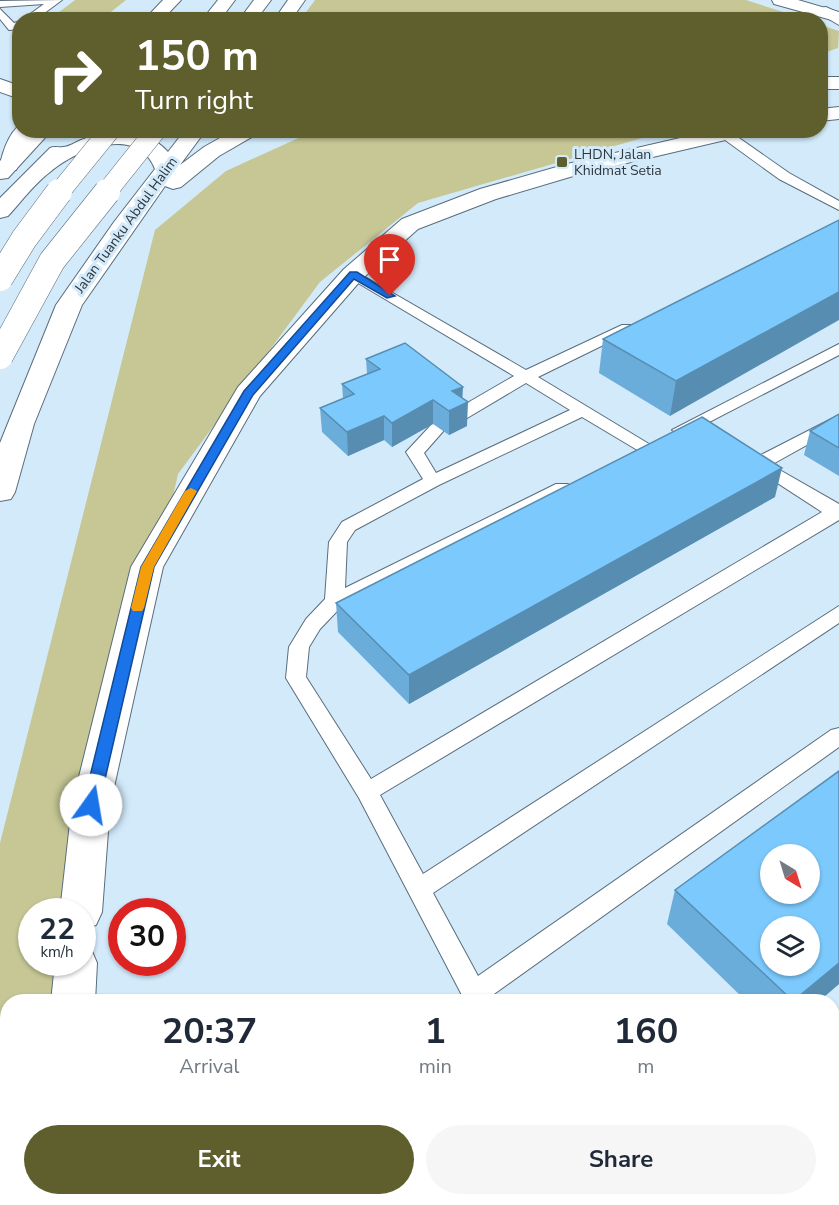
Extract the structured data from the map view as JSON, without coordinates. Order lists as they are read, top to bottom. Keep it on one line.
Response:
{"streets":{"main road":["Jalan Tuanku Abdul Halim"]},"places":{"transit":["LHDN, Jalan Khidmat Setia"]},"north":"bottom right","page":{"turn":["150 m","Turn right"],"speed":"22 km/h","limit":"30","eta":["20:37","Arrival","1","min","160","m"],"buttons":["Exit","Share"]}}
